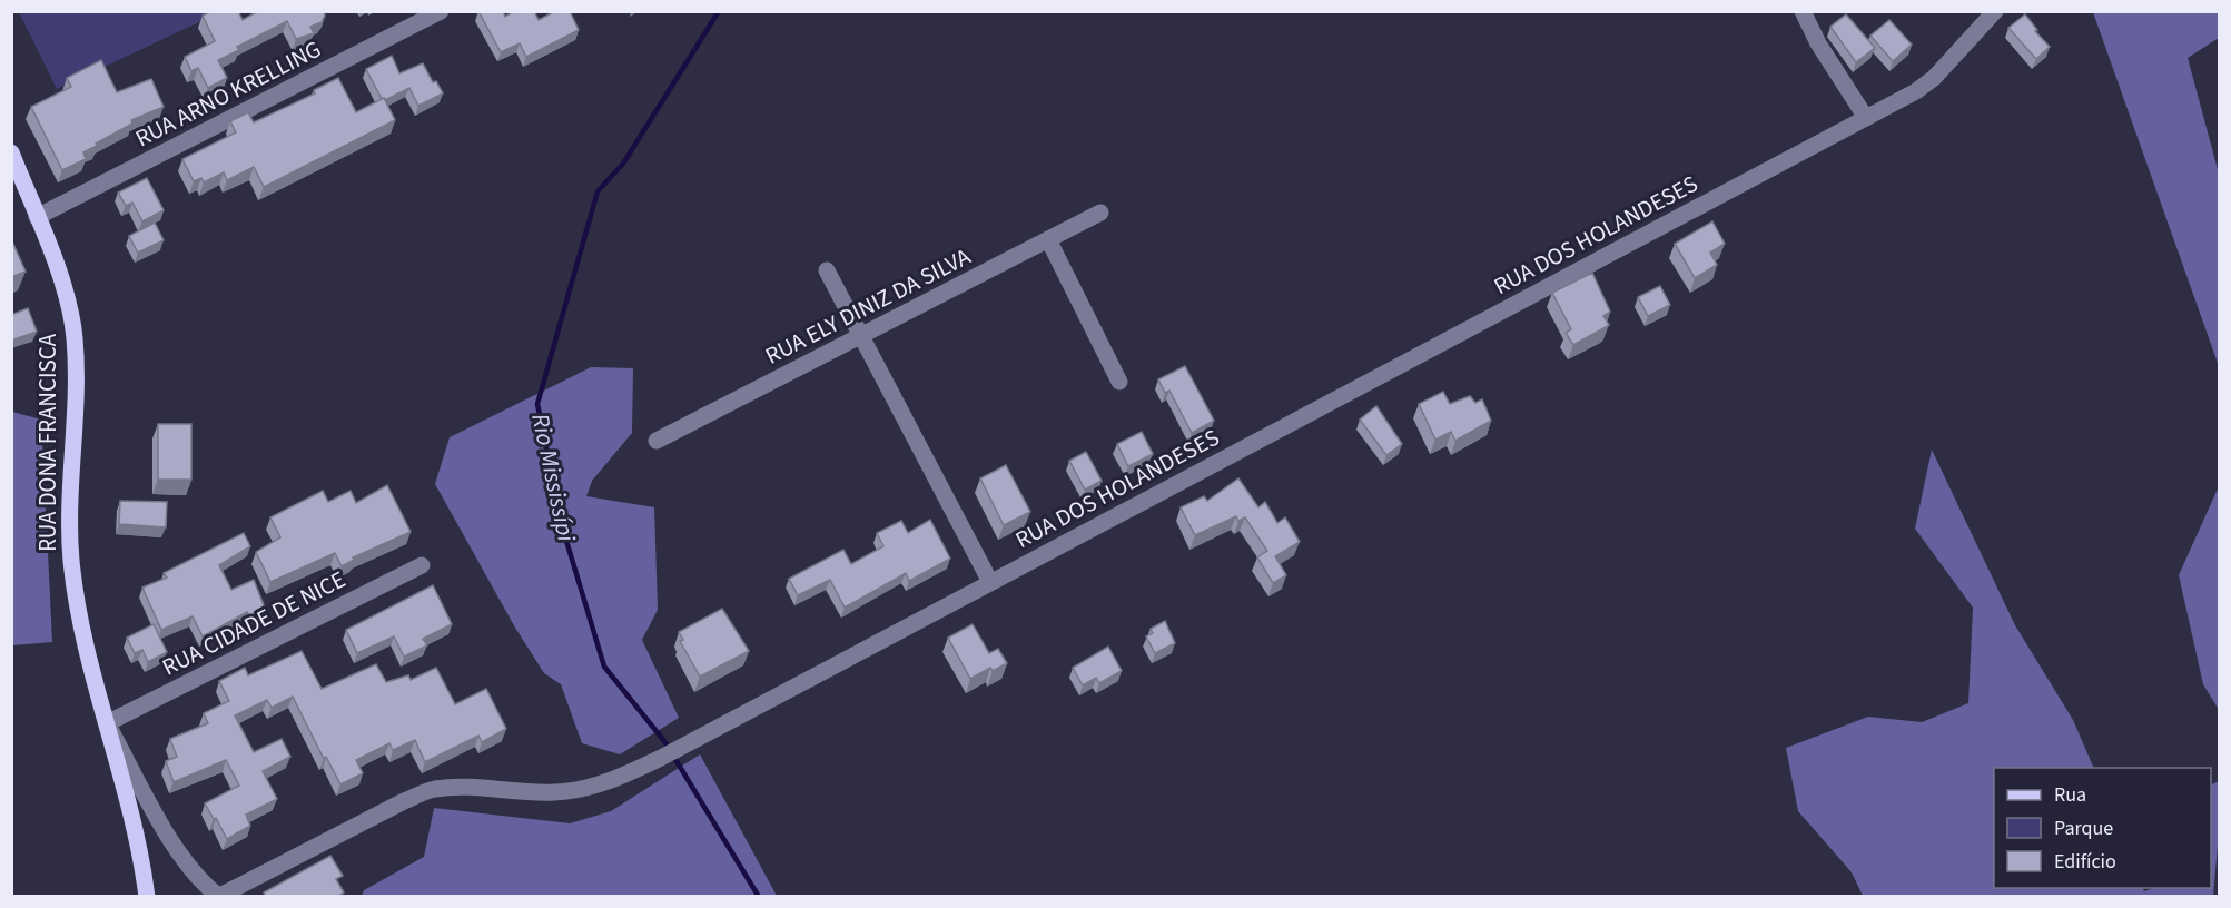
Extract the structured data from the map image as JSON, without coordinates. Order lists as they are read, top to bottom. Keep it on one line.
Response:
{"streets":{"main road":["RUA DONA FRANCISCA"],"street":["RUA ARNO KRELLING","RUA DOS HOLANDESES","RUA ELY DINIZ DA SILVA","RUA CIDADE DE NICE"]},"crossings":[["RUA ARNO KRELLING","RUA DONA FRANCISCA"],["RUA DOS HOLANDESES","RUA DONA FRANCISCA"],["RUA DOS HOLANDESES","RUA CIDADE DE NICE"],["RUA DONA FRANCISCA","RUA CIDADE DE NICE"]],"water":["Rio Mississípi"],"legend":["Rua","Parque","Edifício"]}
